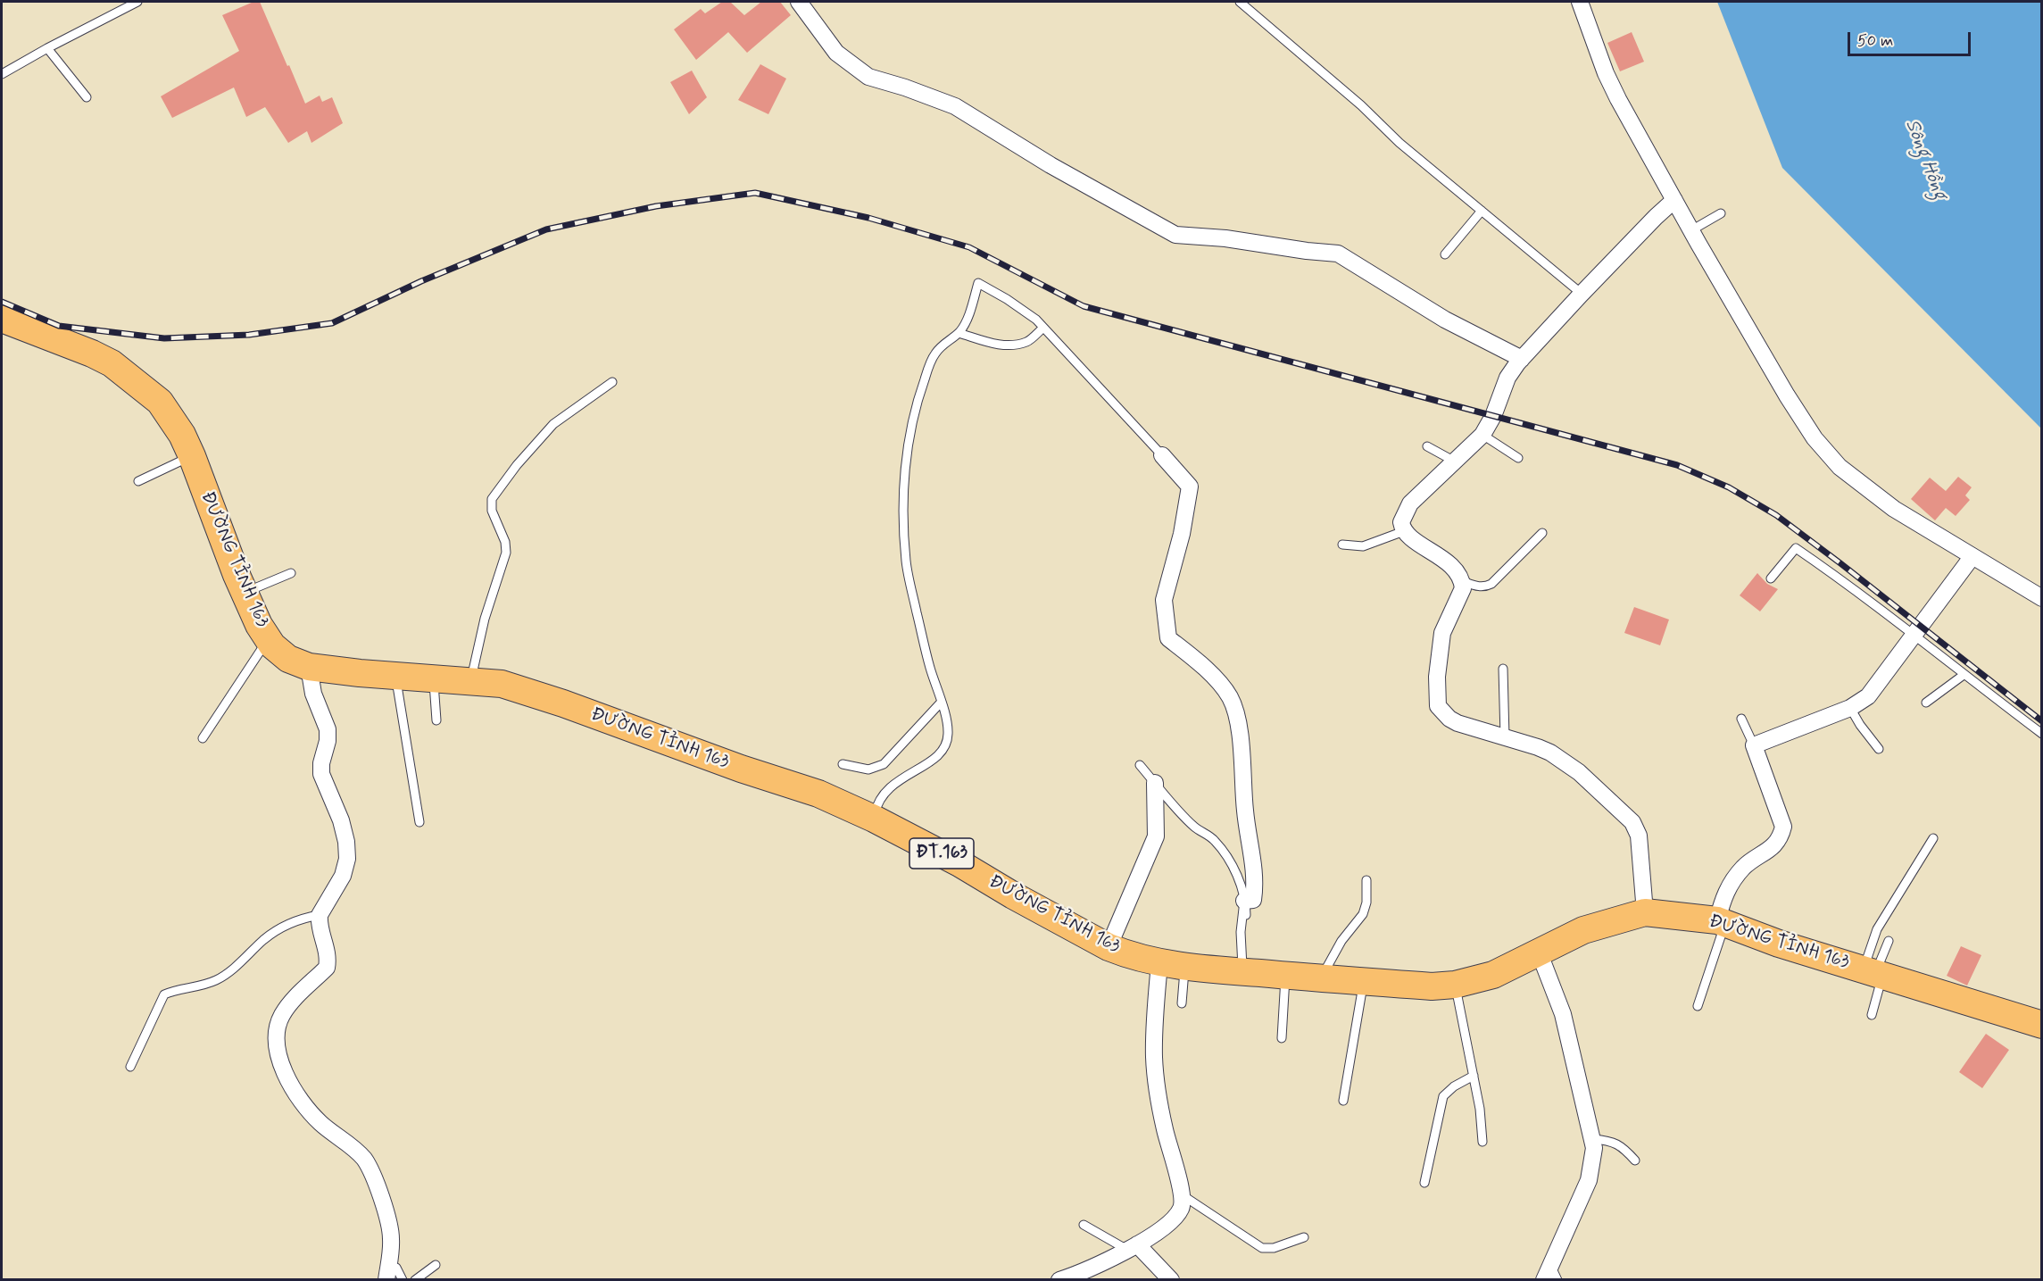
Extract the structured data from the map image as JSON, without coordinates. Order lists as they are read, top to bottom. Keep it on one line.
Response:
{"streets":{"main road":["ĐƯỜNG TỈNH 163","ĐT.163"]},"water":["Sông Hồng"],"scale_bar":"50 m"}
